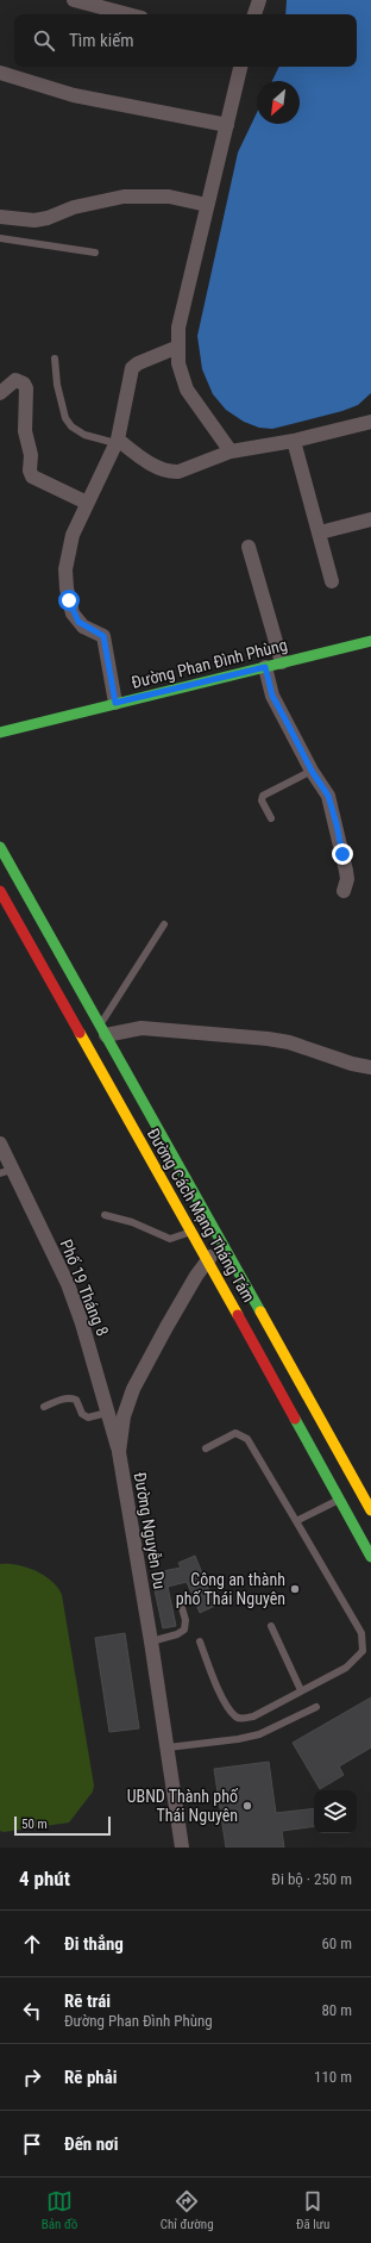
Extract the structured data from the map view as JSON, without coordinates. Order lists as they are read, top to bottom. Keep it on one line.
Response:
{"streets":{"main road":["Đường Phan Đình Phùng","Đường Cách Mạng Tháng Tám"],"street":["Phố 19 Tháng 8","Đường Nguyễn Du"]},"crossings":[["Đường Cách Mạng Tháng Tám","Đường Nguyễn Du"],["Phố 19 Tháng 8","Đường Nguyễn Du"]],"places":["Công an thành phố Thái Nguyên","UBND Thành phố Thái Nguyên"],"scale_bar":"50 m","north":"bottom left","page":{"search":"Tìm kiếm","scale":"50 m","heading":["4 phút","Đi bộ · 250 m"],"list":[["Đi thẳng","60 m"],["Rẽ trái","Đường Phan Đình Phùng","80 m"],["Rẽ phải","110 m"],"Đến nơi"],"nav":["Bản đồ","Chỉ đường","Đã lưu"]}}
